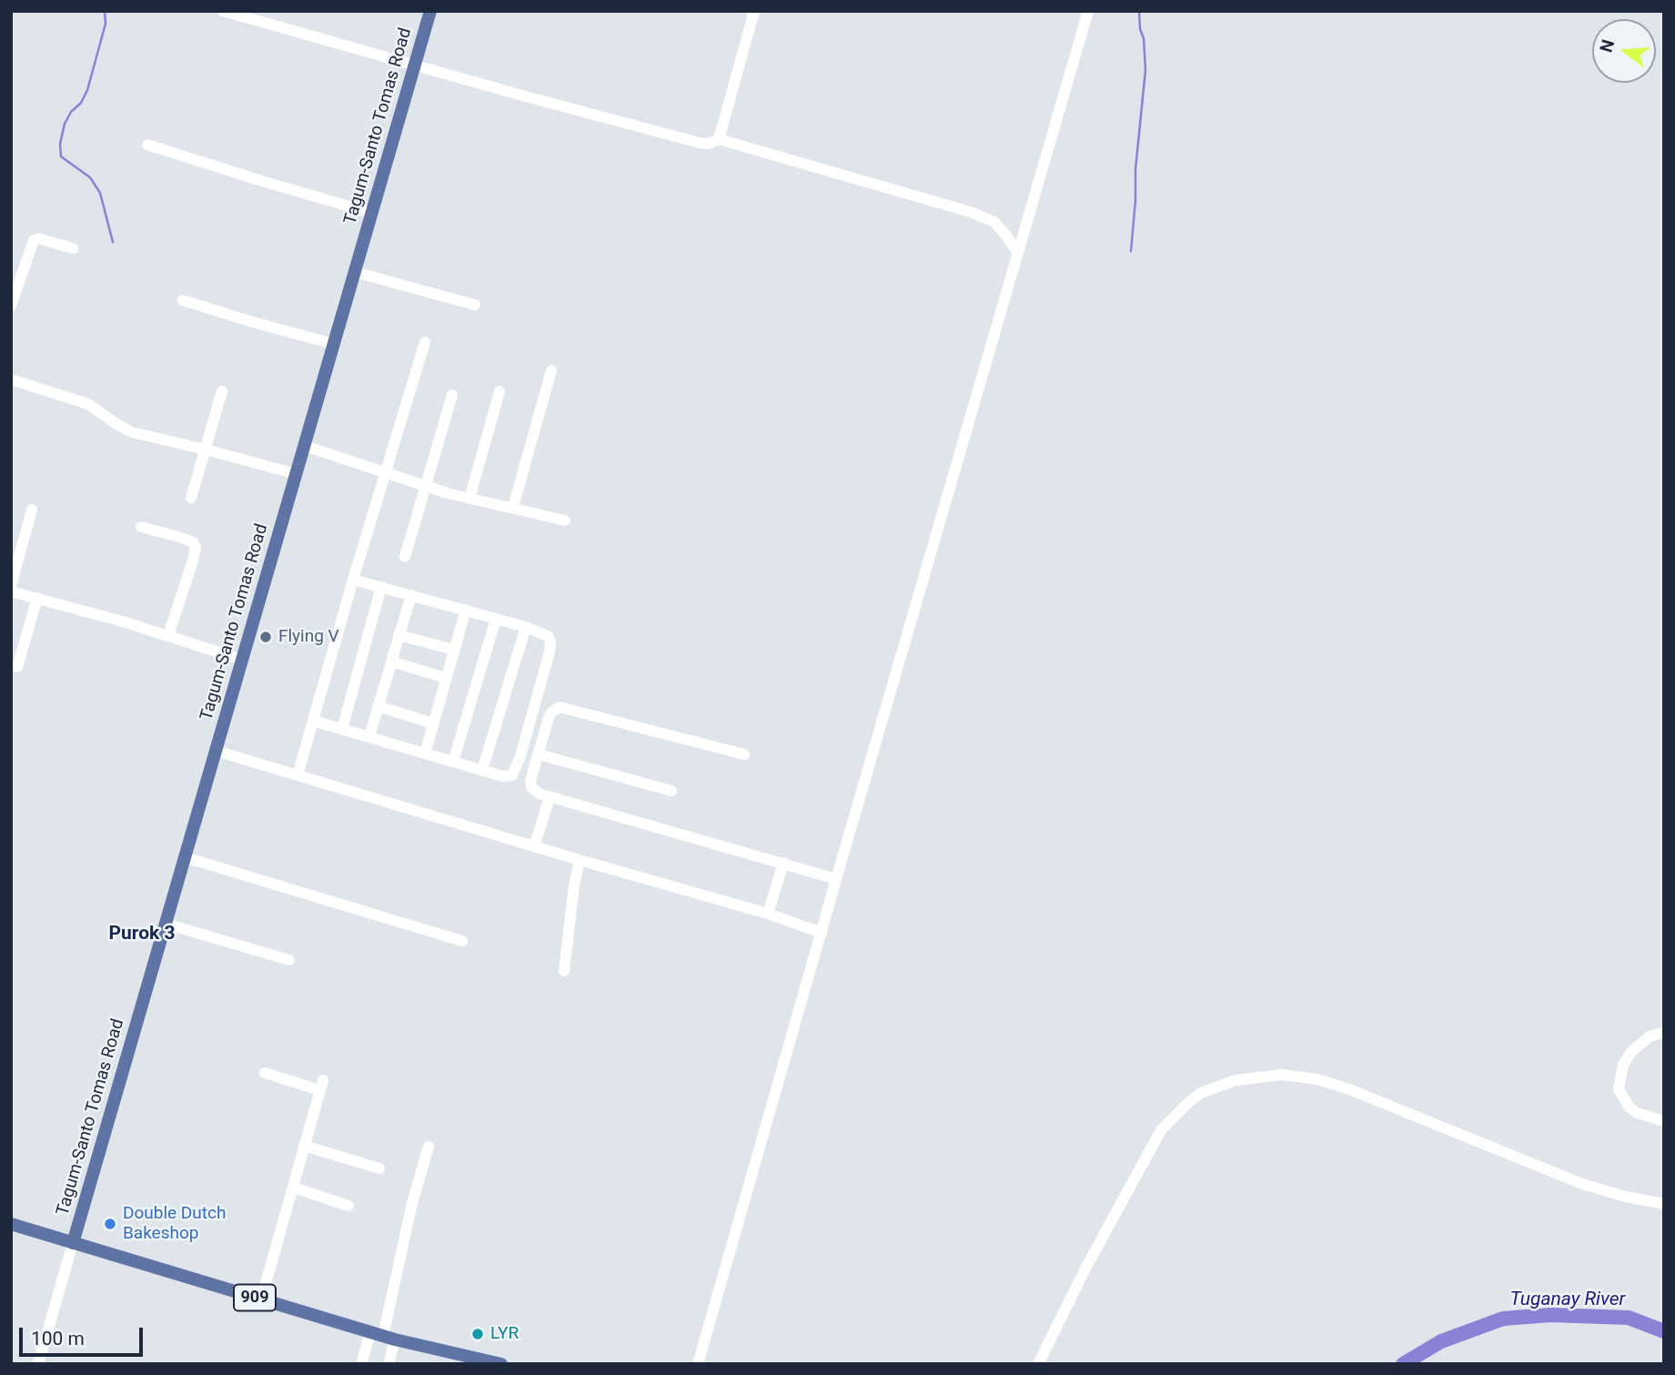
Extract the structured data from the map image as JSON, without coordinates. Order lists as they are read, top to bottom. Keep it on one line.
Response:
{"streets":{"main road":["Tagum-Santo Tomas Road","909"]},"crossings":[["Tagum-Santo Tomas Road","909"]],"districts":["Purok 3"],"water":["Tuganay River"],"places":["Flying V","Double Dutch Bakeshop","LYR"],"scale_bar":"100 m","north":"left"}
